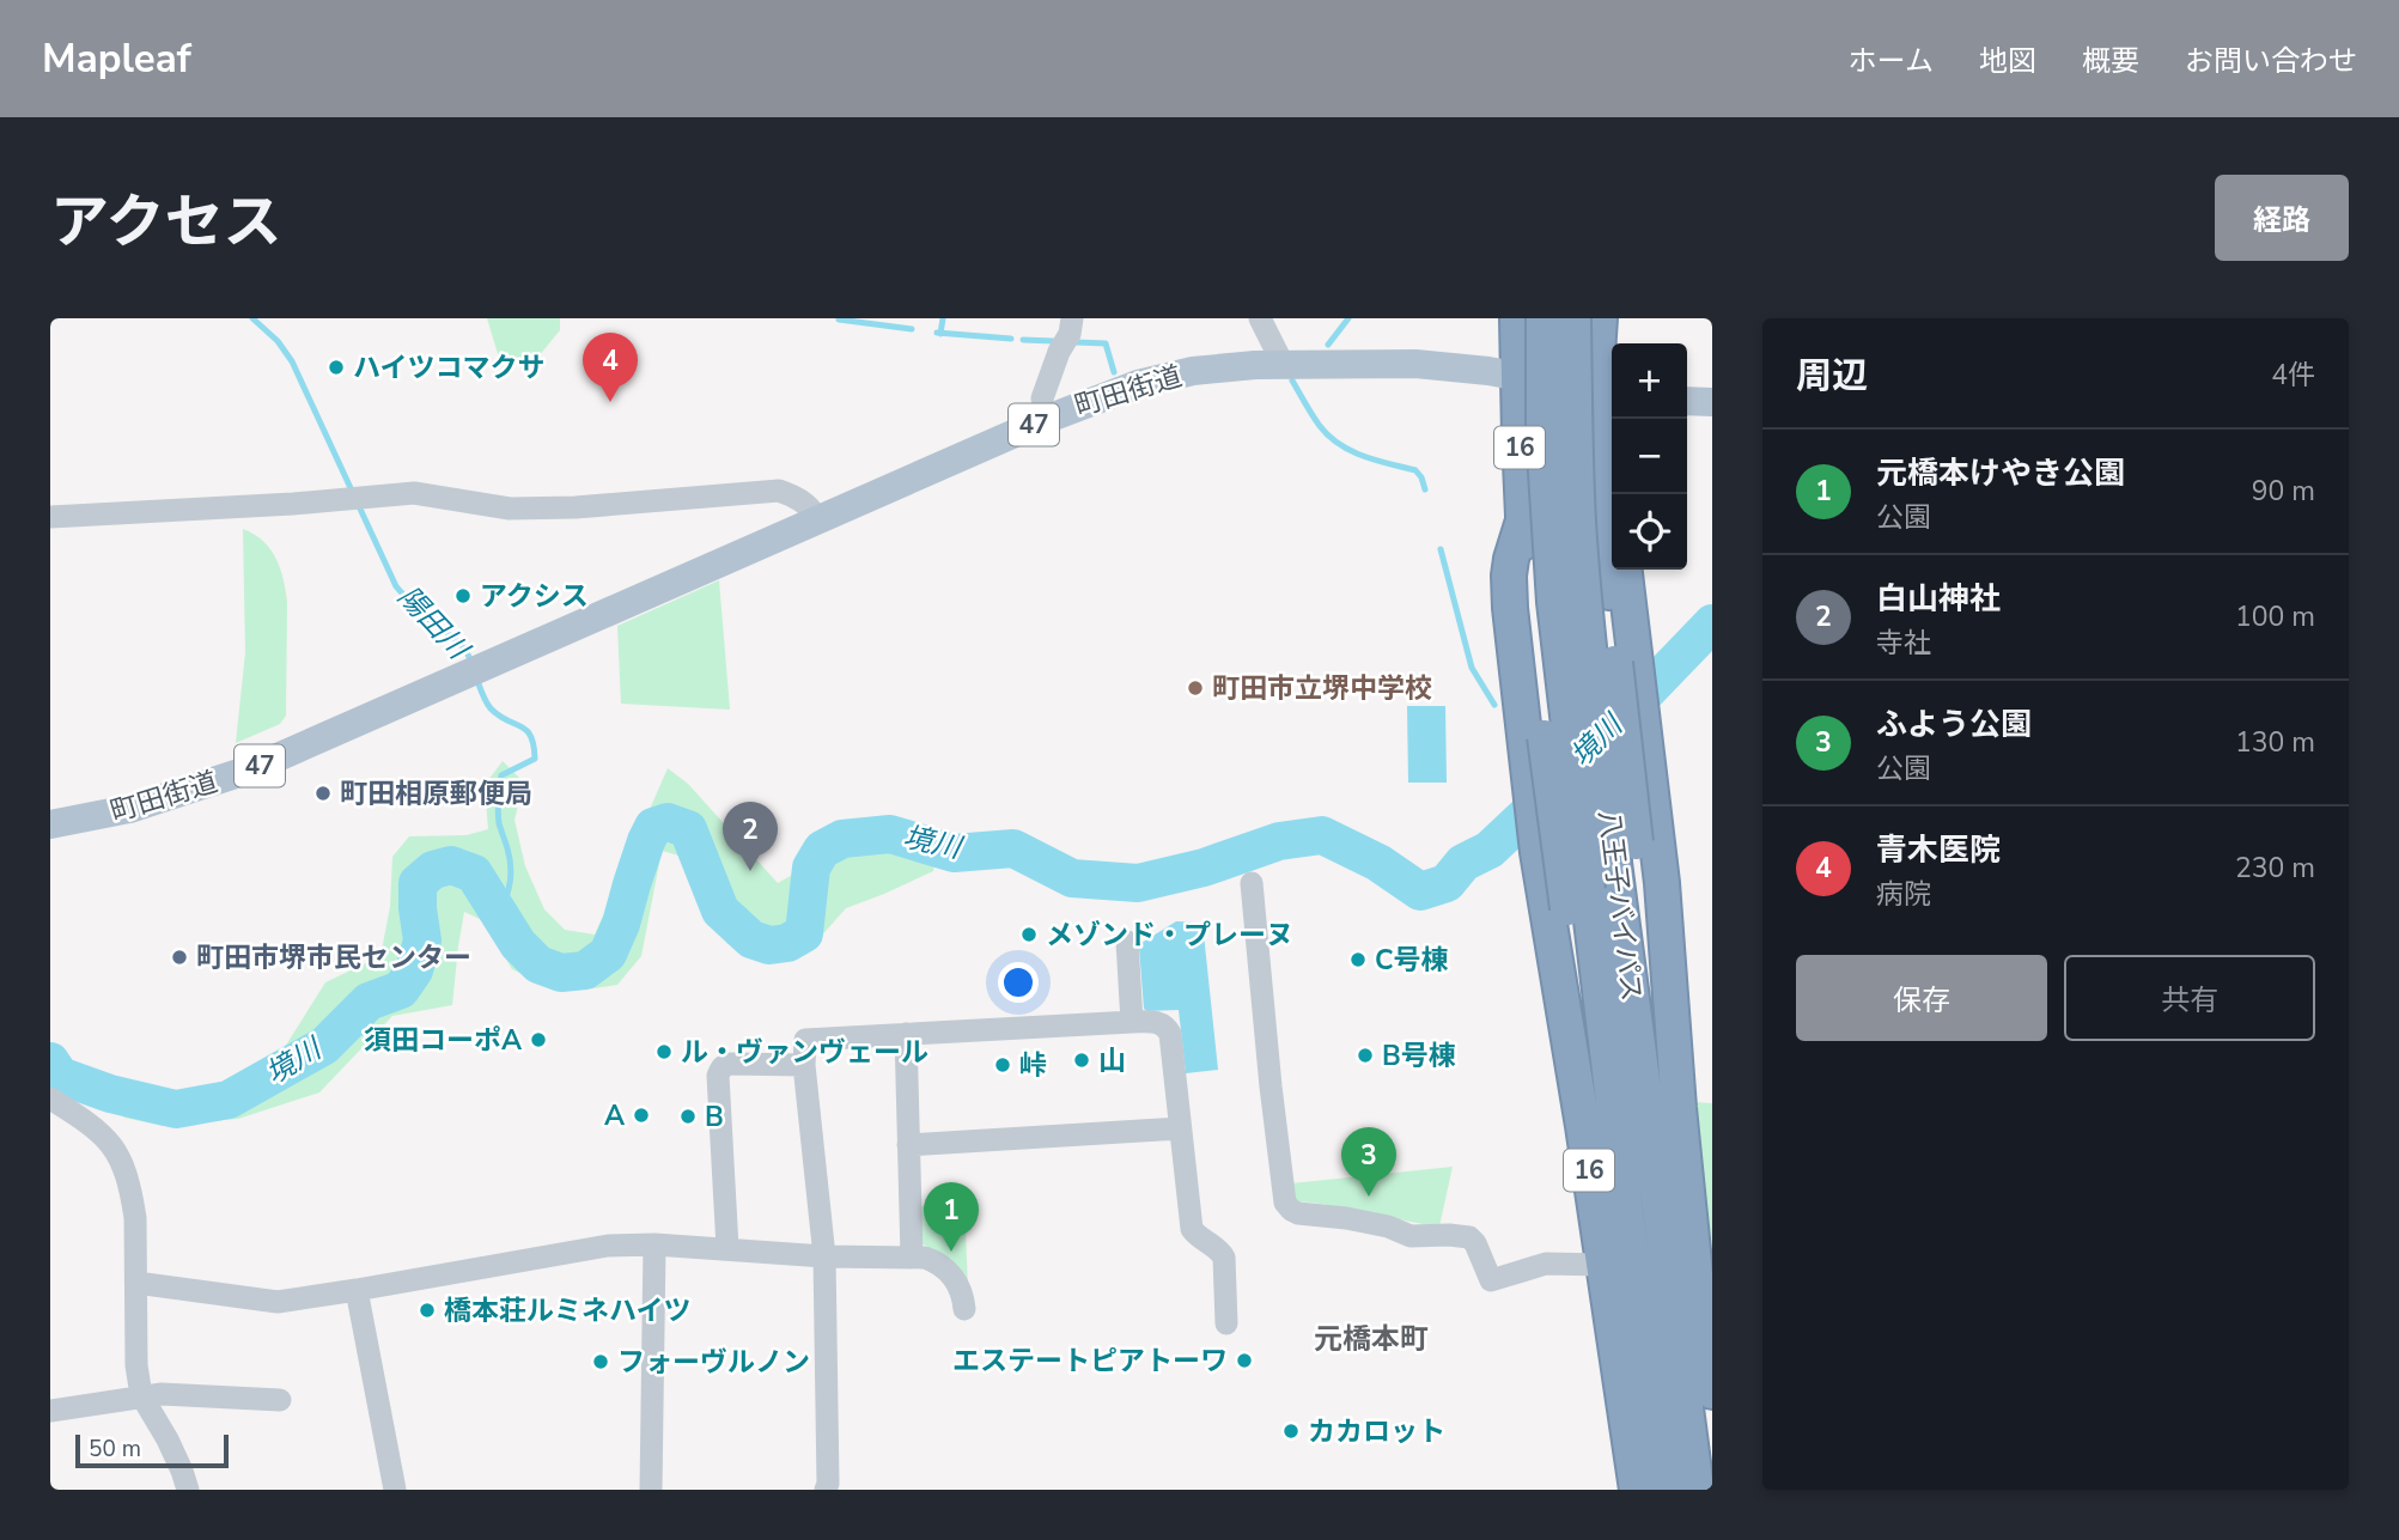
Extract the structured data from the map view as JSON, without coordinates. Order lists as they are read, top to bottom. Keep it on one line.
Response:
{"streets":{"highway":["16","八王子バイパス"],"main road":["町田街道","47"]},"crossings":[["町田街道","16"],["16","八王子バイパス"]],"districts":["元橋本町"],"water":["陽田川","境川"],"places":["ハイツコマクサ","アクシス","町田市立堺中学校","町田相原郵便局","メゾンド・プレーヌ","町田市堺市民センター","C号棟","須田コーポA","ル・ヴァンヴェール","B号棟","山","峠","A","B","橋本荘ルミネハイツ","エステートピアトーワ","フォーヴルノン","カカロット"],"scale_bar":"50 m","page":{"header":"Mapleaf","nav":["ホーム","地図","概要","お問い合わせ"],"title":"アクセス","buttons":["経路",["保存","共有"]],"heading":["周辺","4件"],"pins":["4","2","3","1"],"map_buttons":["+","−"],"list":[{"mark":"1","name":"元橋本けやき公園","note":"公園","value":"90 m"},{"mark":"2","name":"白山神社","note":"寺社","value":"100 m"},{"mark":"3","name":"ふよう公園","note":"公園","value":"130 m"},{"mark":"4","name":"青木医院","note":"病院","value":"230 m"}],"scale":"50 m"}}
